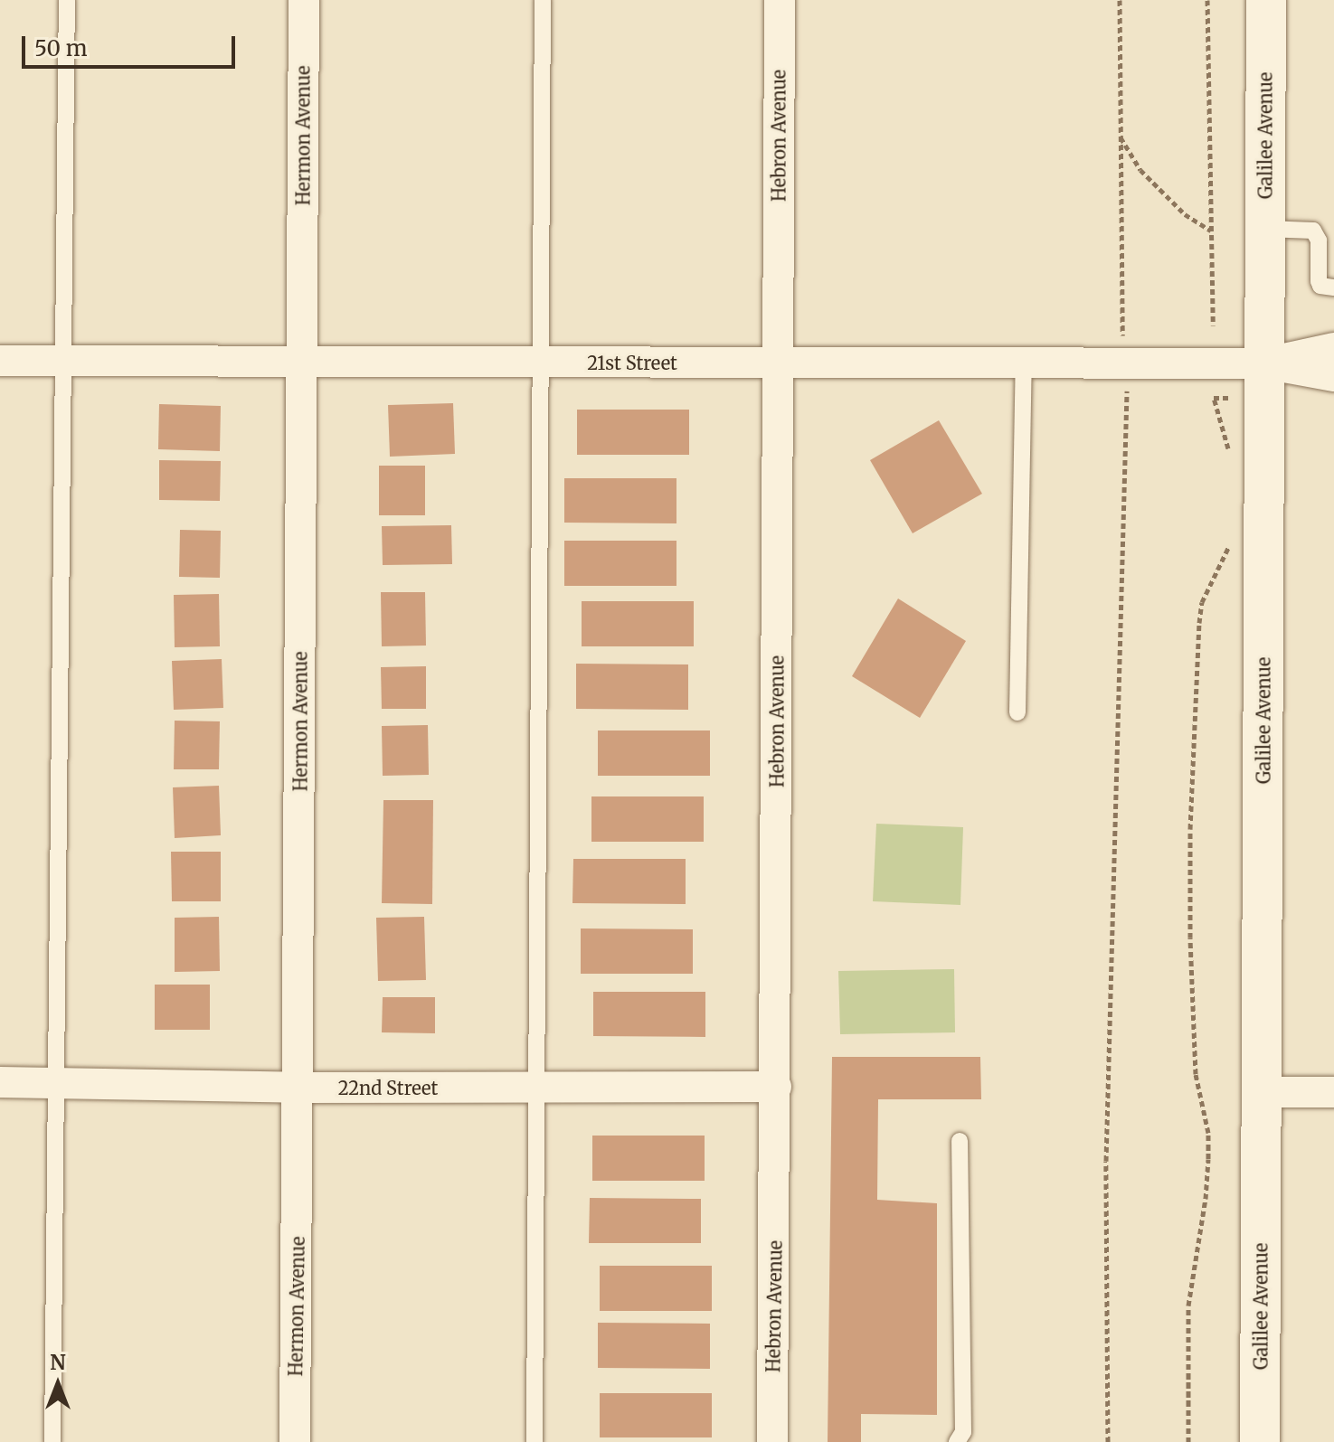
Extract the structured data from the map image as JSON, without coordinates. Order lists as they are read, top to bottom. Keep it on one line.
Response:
{"streets":{"street":["Hermon Avenue","Hebron Avenue","Galilee Avenue","21st Street","22nd Street"]},"crossings":[["Hermon Avenue","21st Street"],["Hermon Avenue","22nd Street"],["Hebron Avenue","21st Street"],["Hebron Avenue","22nd Street"],["Galilee Avenue","21st Street"]],"scale_bar":"50 m","north":"top"}
